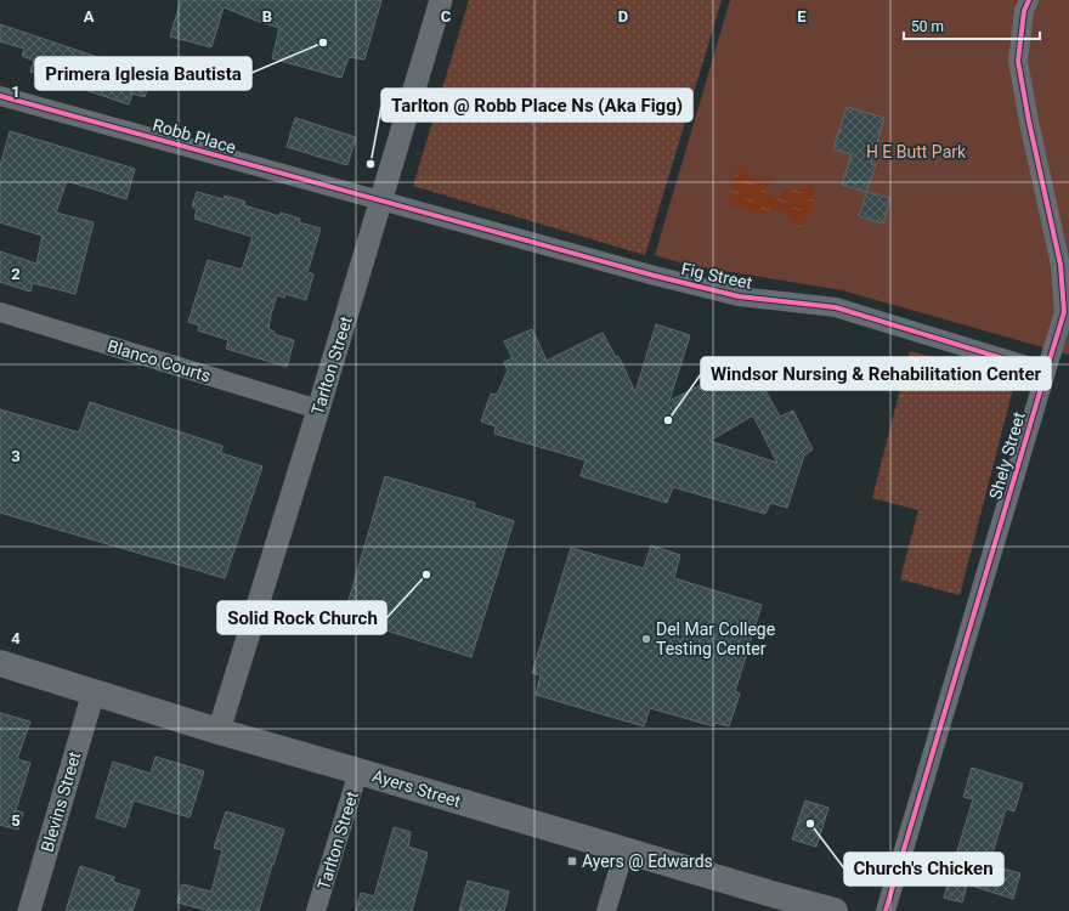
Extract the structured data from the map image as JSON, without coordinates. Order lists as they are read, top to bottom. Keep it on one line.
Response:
{"streets":{"main road":["Ayers Street"],"street":["Robb Place","Fig Street","Blanco Courts","Tarlton Street","Shely Street","Blevins Street"]},"crossings":[["Robb Place","Fig Street"],["Robb Place","Tarlton Street"],["Fig Street","Tarlton Street"],["Fig Street","Shely Street"],["Blanco Courts","Tarlton Street"],["Tarlton Street","Ayers Street"],["Ayers Street","Blevins Street"]],"parks":["H E Butt Park"],"places":{"other":["Primera Iglesia Bautista","Tarlton @ Robb Place Ns (Aka Figg)","Windsor Nursing & Rehabilitation Center","Solid Rock Church","Del Mar College Testing Center","Church's Chicken"],"transit":["Ayers @ Edwards"]},"scale_bar":"50 m","grid":{"columns":["A","B","C","D","E"],"rows":["1","2","3","4","5"]}}
